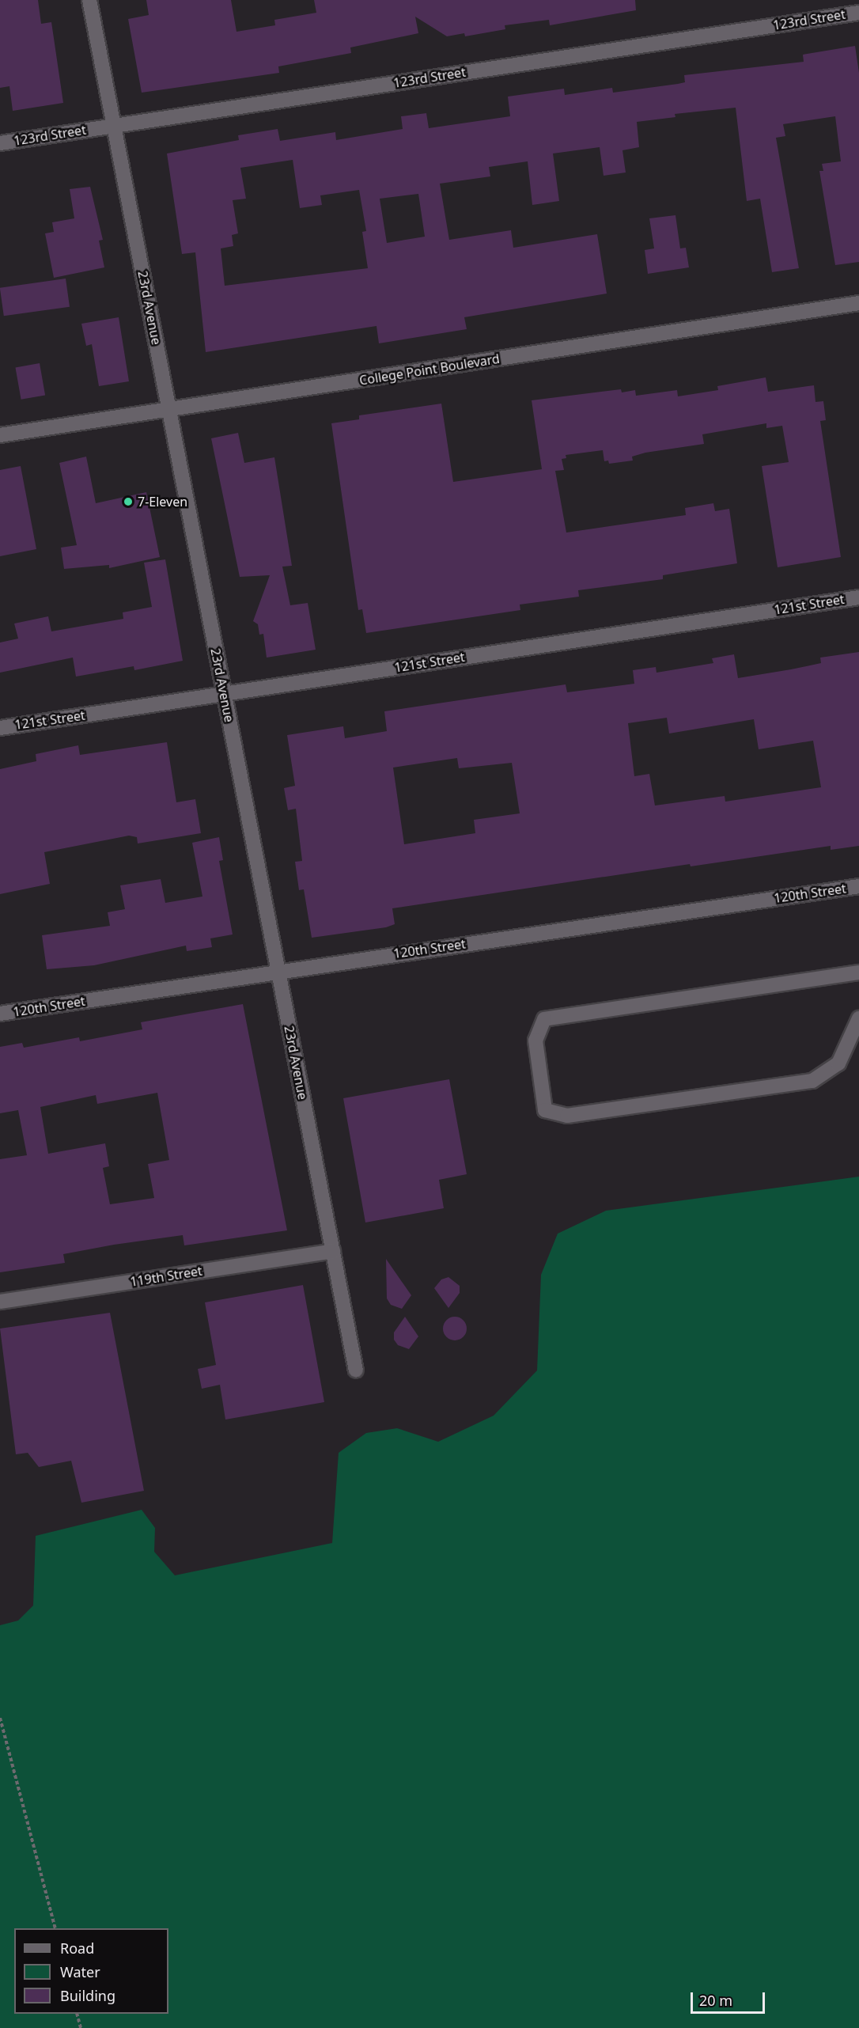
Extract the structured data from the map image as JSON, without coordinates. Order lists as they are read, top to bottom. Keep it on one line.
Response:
{"streets":{"street":["123rd Street","23rd Avenue","College Point Boulevard","121st Street","120th Street","119th Street"]},"crossings":[["123rd Street","23rd Avenue"],["23rd Avenue","College Point Boulevard"],["23rd Avenue","121st Street"],["23rd Avenue","120th Street"],["23rd Avenue","119th Street"]],"places":["7-Eleven"],"legend":["Road","Water","Building"],"scale_bar":"20 m"}
